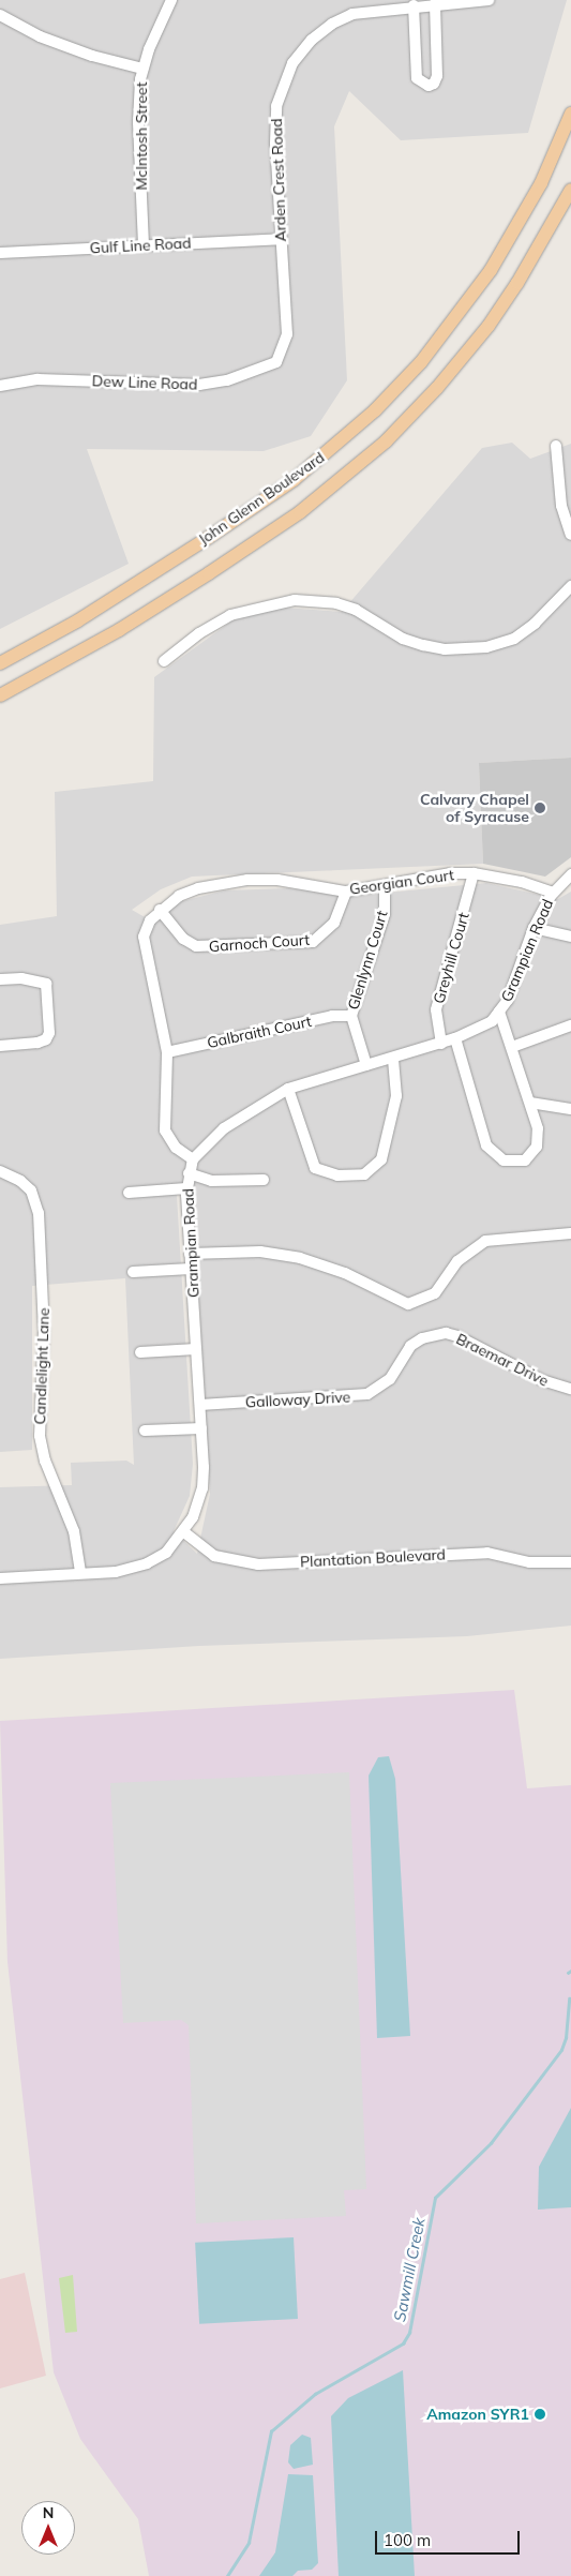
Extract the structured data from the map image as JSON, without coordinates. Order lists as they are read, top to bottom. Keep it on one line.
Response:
{"streets":{"main road":["John Glenn Boulevard"],"street":["McIntosh Street","Arden Crest Road","Gulf Line Road","Dew Line Road","Georgian Court","Garnoch Court","Grampian Road","Greyhill Court","Glenlynn Court","Galbraith Court","Braemar Drive","Candlelight Lane","Galloway Drive","Plantation Boulevard"]},"crossings":[["McIntosh Street","Gulf Line Road"],["Arden Crest Road","Gulf Line Road"],["Arden Crest Road","Dew Line Road"],["Georgian Court","Garnoch Court"],["Georgian Court","Grampian Road"],["Georgian Court","Greyhill Court"],["Georgian Court","Glenlynn Court"],["Georgian Court","Galbraith Court"],["Grampian Road","Greyhill Court"],["Grampian Road","Glenlynn Court"],["Grampian Road","Candlelight Lane"],["Grampian Road","Galloway Drive"],["Grampian Road","Plantation Boulevard"],["Glenlynn Court","Galbraith Court"],["Braemar Drive","Galloway Drive"]],"water":["Sawmill Creek"],"places":["Calvary Chapel of Syracuse","Amazon SYR1"],"scale_bar":"100 m","north":"top"}
